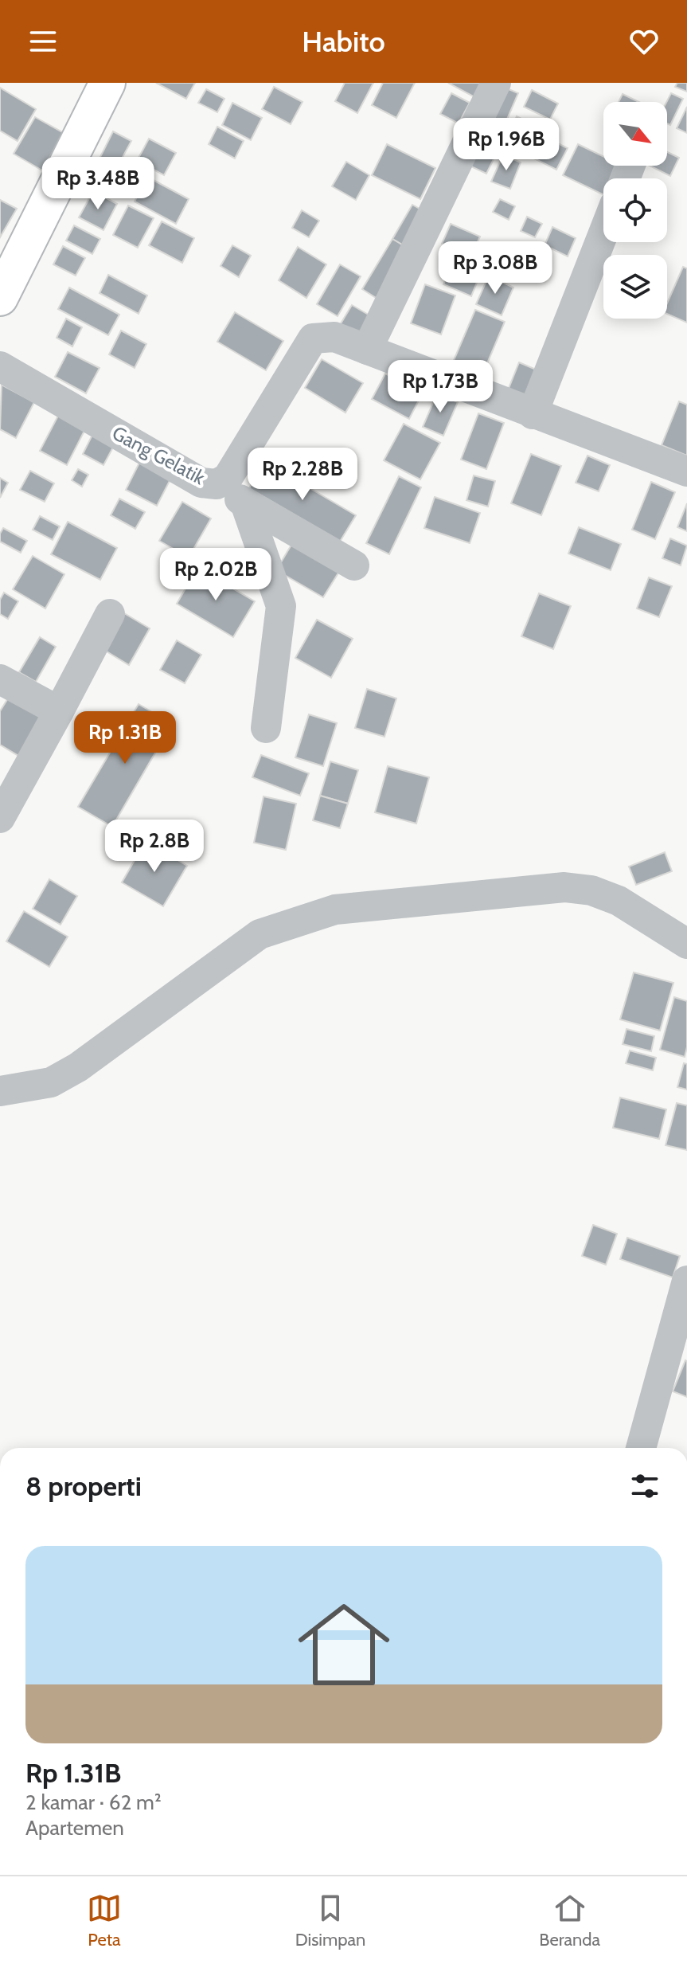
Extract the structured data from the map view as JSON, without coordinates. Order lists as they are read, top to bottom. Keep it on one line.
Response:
{"streets":{"street":["Gang Gelatik"]},"north":"bottom right","page":{"header":"Habito","price":["Rp 1.96B","Rp 3.48B","Rp 3.08B","Rp 1.73B","Rp 2.28B","Rp 2.02B","Rp 1.31B","Rp 2.8B"],"heading":"8 properti","list":[{"name":"Rp 1.31B","note":"2 kamar · 62 m² · Apartemen"}],"tabs":["Peta","Disimpan","Beranda"]}}
